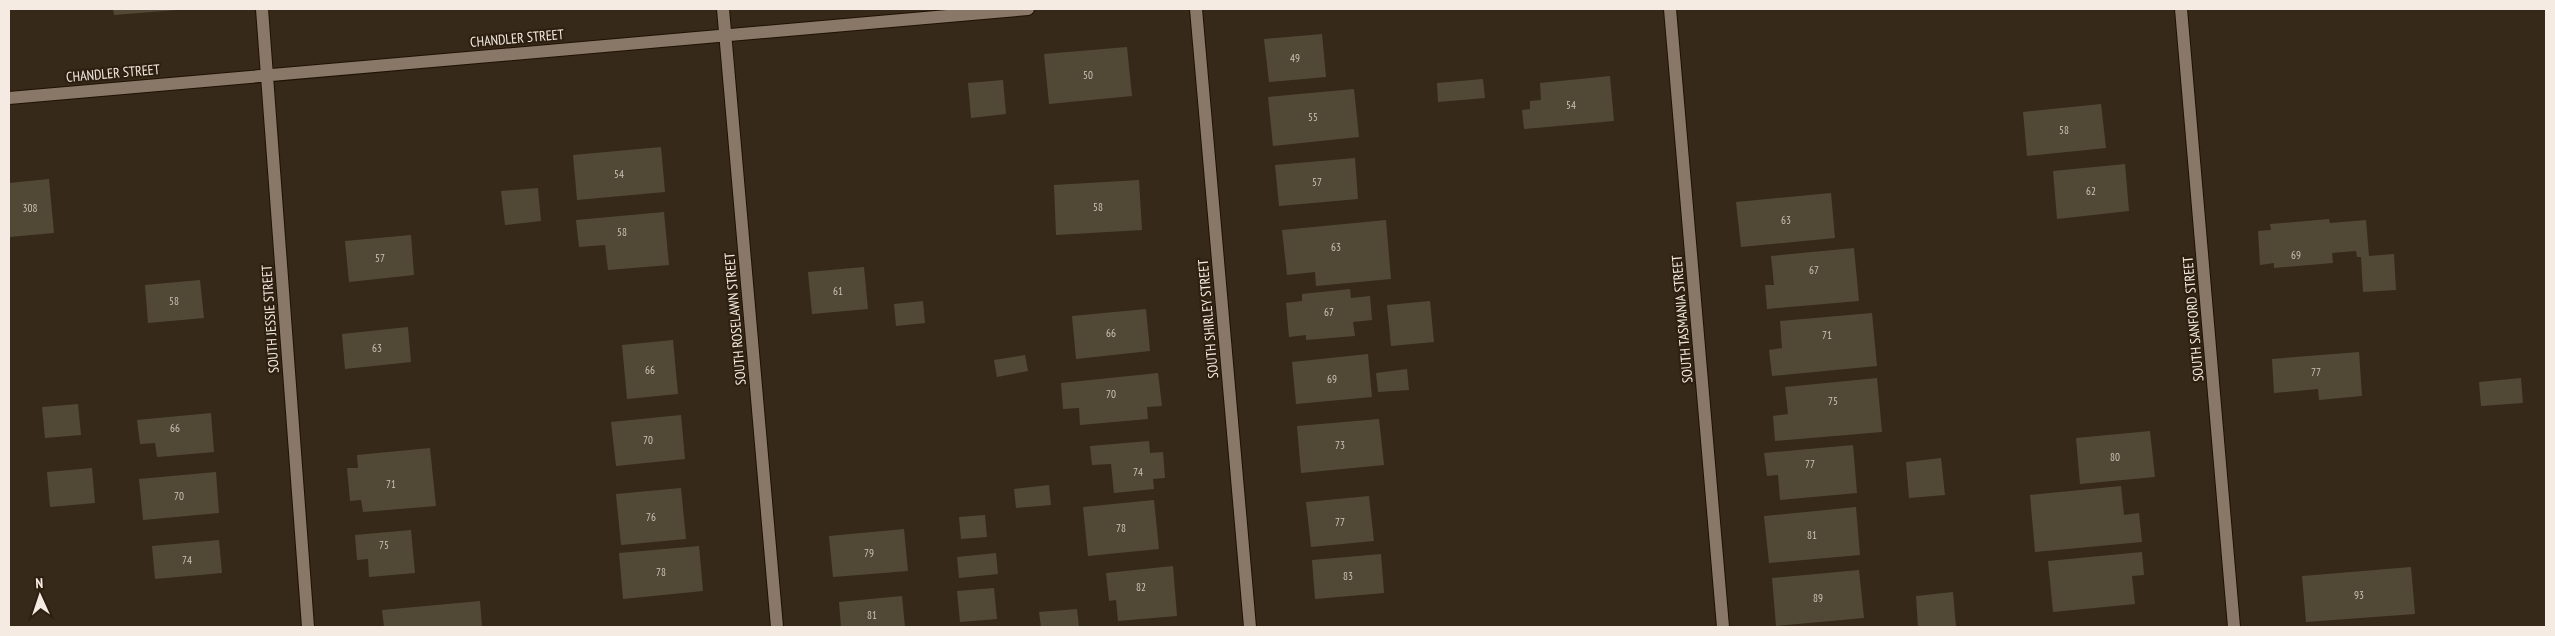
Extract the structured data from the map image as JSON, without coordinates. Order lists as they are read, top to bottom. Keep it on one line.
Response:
{"streets":{"street":["CHANDLER STREET","SOUTH JESSIE STREET","SOUTH ROSELAWN STREET","SOUTH SHIRLEY STREET","SOUTH TASMANIA STREET","SOUTH SANFORD STREET"]},"crossings":[["CHANDLER STREET","SOUTH JESSIE STREET"],["CHANDLER STREET","SOUTH ROSELAWN STREET"]],"house_numbers":["49","50","54","55","58","54","57","62","58","308","63","58","63","69","57","67","61","58","67","66","71","63","66","77","69","70","75","66","70","73","80","77","74","71","70","76","77","78","81","75","79","74","78","83","82","93","89","81"],"north":"top"}
